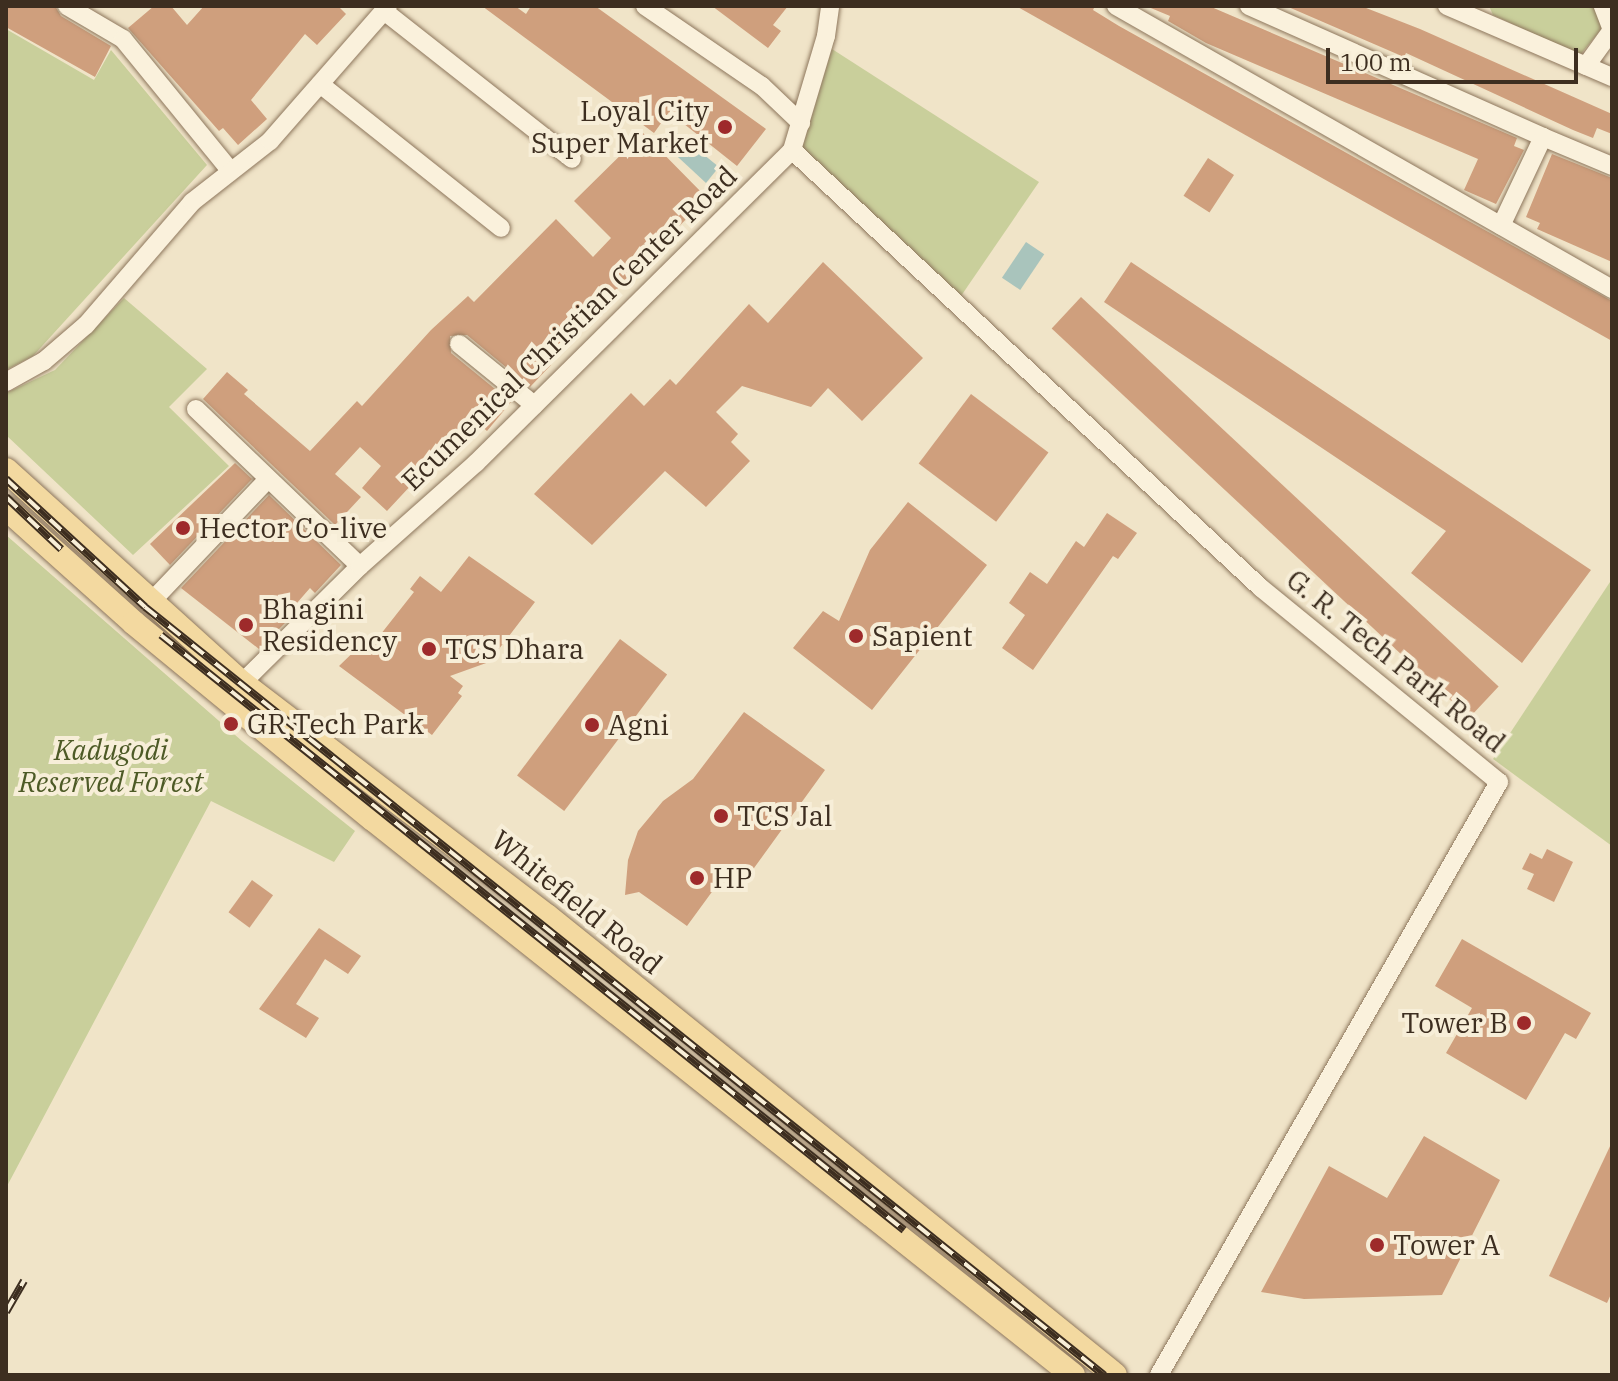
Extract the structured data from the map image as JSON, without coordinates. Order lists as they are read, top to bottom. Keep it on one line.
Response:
{"streets":{"main road":["Whitefield Road"],"street":["Ecumenical Christian Center Road","G. R. Tech Park Road"]},"crossings":[["Ecumenical Christian Center Road","G. R. Tech Park Road"],["Ecumenical Christian Center Road","Whitefield Road"]],"parks":["Kadugodi Reserved Forest"],"places":["Loyal City Super Market","Hector Co-live","Bhagini Residency","Sapient","TCS Dhara","GR Tech Park","Agni","TCS Jal","HP","Tower B","Tower A"],"scale_bar":"100 m"}
